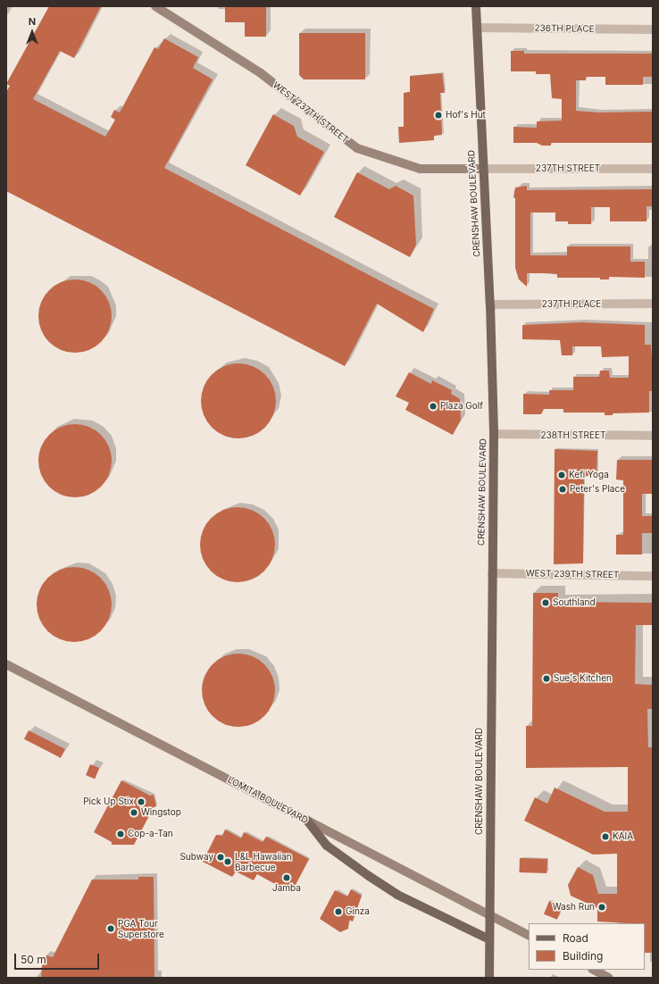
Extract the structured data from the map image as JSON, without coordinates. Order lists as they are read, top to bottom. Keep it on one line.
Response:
{"streets":{"main road":["WEST 237TH STREET","CRENSHAW BOULEVARD","LOMITA BOULEVARD"],"street":["236TH PLACE","237TH STREET","237TH PLACE","238TH STREET","WEST 239TH STREET"]},"crossings":[["236TH PLACE","CRENSHAW BOULEVARD"],["WEST 237TH STREET","237TH STREET"],["WEST 237TH STREET","CRENSHAW BOULEVARD"],["237TH STREET","CRENSHAW BOULEVARD"],["CRENSHAW BOULEVARD","237TH PLACE"],["CRENSHAW BOULEVARD","238TH STREET"],["CRENSHAW BOULEVARD","WEST 239TH STREET"],["CRENSHAW BOULEVARD","LOMITA BOULEVARD"]],"places":["Hof's Hut","Plaza Golf","Kefi Yoga","Peter's Place","Southland","Sue's Kitchen","Pick Up Stix","Wingstop","Cop-a-Tan","KAIA","Subway","L&L Hawaiian Barbecue","Jamba","Wash Run","Ginza","PGA Tour Superstore"],"legend":["Road","Building"],"scale_bar":"50 m","north":"top"}
